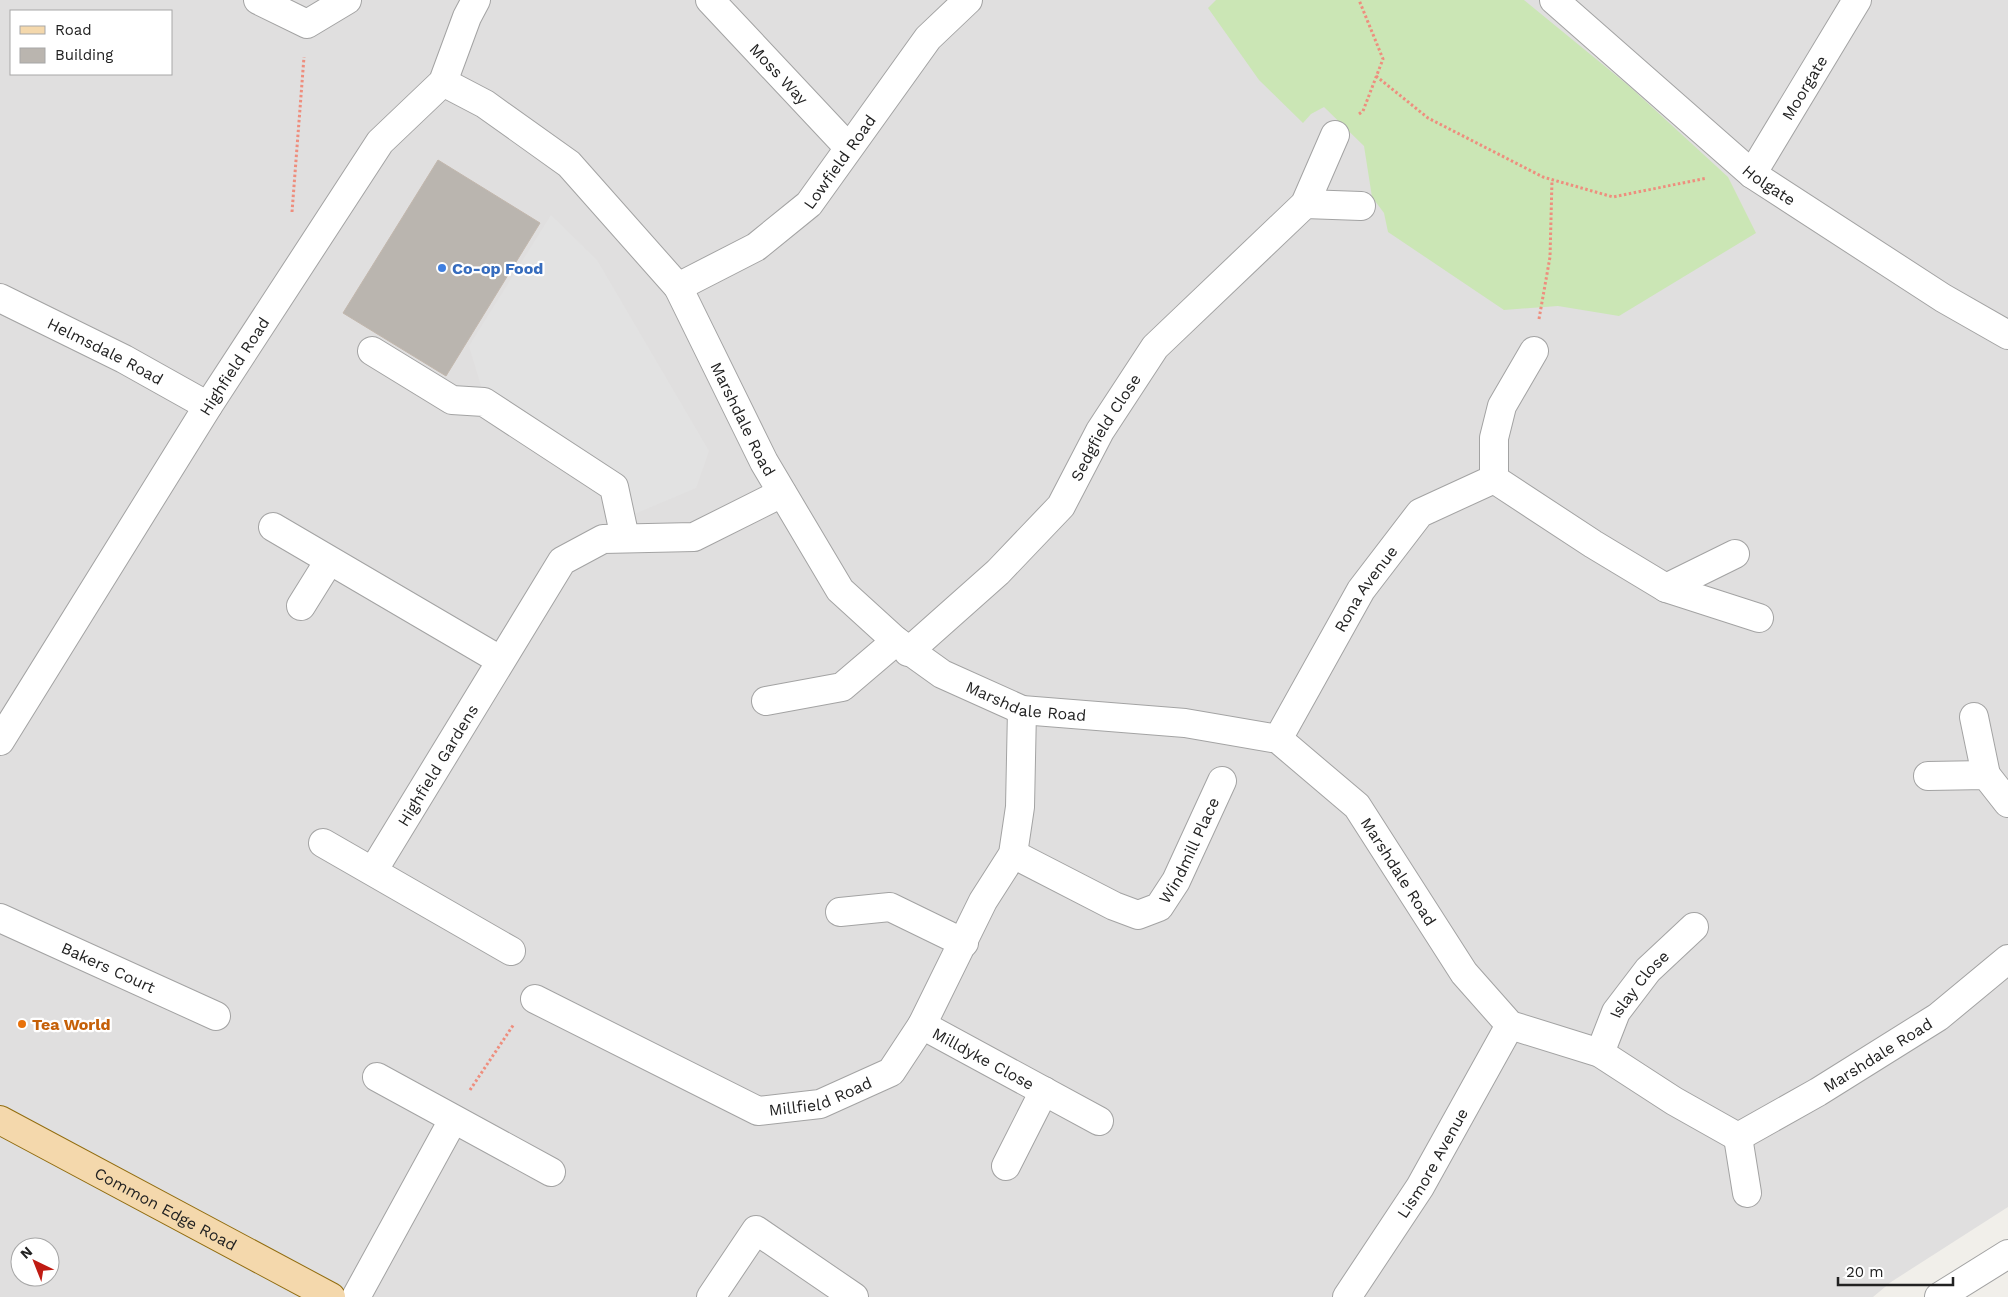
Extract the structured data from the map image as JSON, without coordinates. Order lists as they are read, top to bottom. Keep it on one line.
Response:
{"streets":{"main road":["Common Edge Road"],"street":["Moss Way","Moorgate","Lowfield Road","Holgate","Helmsdale Road","Highfield Road","Marshdale Road","Sedgfield Close","Rona Avenue","Highfield Gardens","Windmill Place","Bakers Court","Islay Close","Milldyke Close","Millfield Road","Lismore Avenue"]},"crossings":[["Moss Way","Lowfield Road"],["Moorgate","Holgate"],["Lowfield Road","Marshdale Road"],["Helmsdale Road","Highfield Road"],["Highfield Road","Marshdale Road"],["Marshdale Road","Sedgfield Close"],["Marshdale Road","Rona Avenue"],["Marshdale Road","Highfield Gardens"],["Marshdale Road","Millfield Road"],["Marshdale Road","Lismore Avenue"],["Windmill Place","Millfield Road"],["Milldyke Close","Millfield Road"]],"places":["Co-op Food","Tea World"],"legend":["Road","Building"],"scale_bar":"20 m","north":"top left"}
